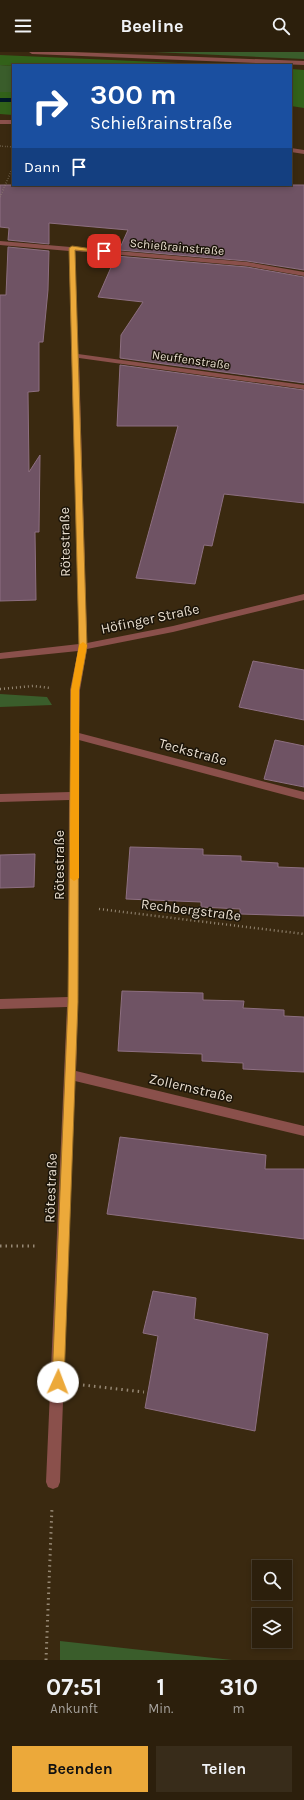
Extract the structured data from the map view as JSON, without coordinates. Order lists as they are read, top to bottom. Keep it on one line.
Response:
{"streets":{"street":["Schießrainstraße","Neuffenstraße","Rötestraße","Höfinger Straße","Teckstraße","Zollernstraße"],"path":["Rechbergstraße"]},"crossings":[["Schießrainstraße","Rötestraße"],["Neuffenstraße","Rötestraße"],["Rötestraße","Höfinger Straße"],["Rötestraße","Teckstraße"],["Rötestraße","Rechbergstraße"],["Rötestraße","Zollernstraße"]],"page":{"header":"Beeline","turn":["300 m","Schießrainstraße"],"then":"Dann","eta":["07:51","Ankunft","1","Min.","310","m"],"buttons":["Beenden","Teilen"]}}
